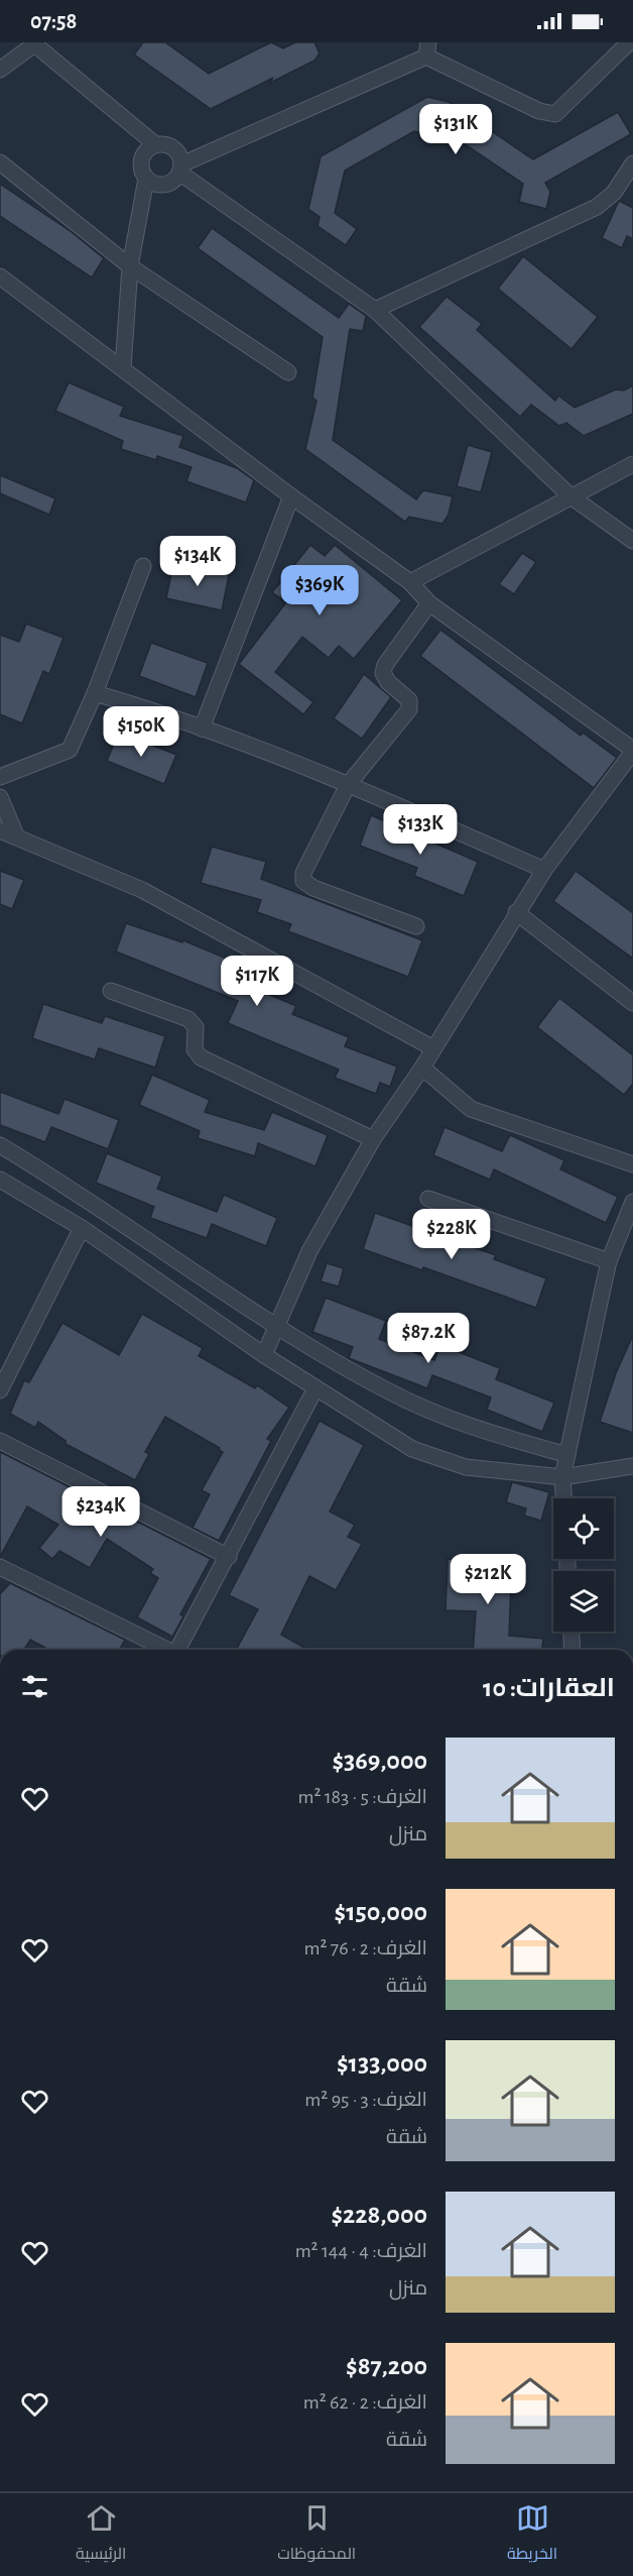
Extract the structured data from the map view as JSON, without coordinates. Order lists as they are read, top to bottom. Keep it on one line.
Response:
{"page":{"status":"07:58","price":["$131K","$134K","$369K","$150K","$133K","$117K","$228K","$87.2K","$234K","$212K"],"heading":"العقارات: 10","list":[{"name":"$369,000","note":"الغرف: 5 · 183 m² · منزل"},{"name":"$150,000","note":"الغرف: 2 · 76 m² · شقة"},{"name":"$133,000","note":"الغرف: 3 · 95 m² · شقة"},{"name":"$228,000","note":"الغرف: 4 · 144 m² · منزل"},{"name":"$87,200","note":"الغرف: 2 · 62 m² · شقة"}],"tabs":["الخريطة","المحفوظات","الرئيسية"]}}
